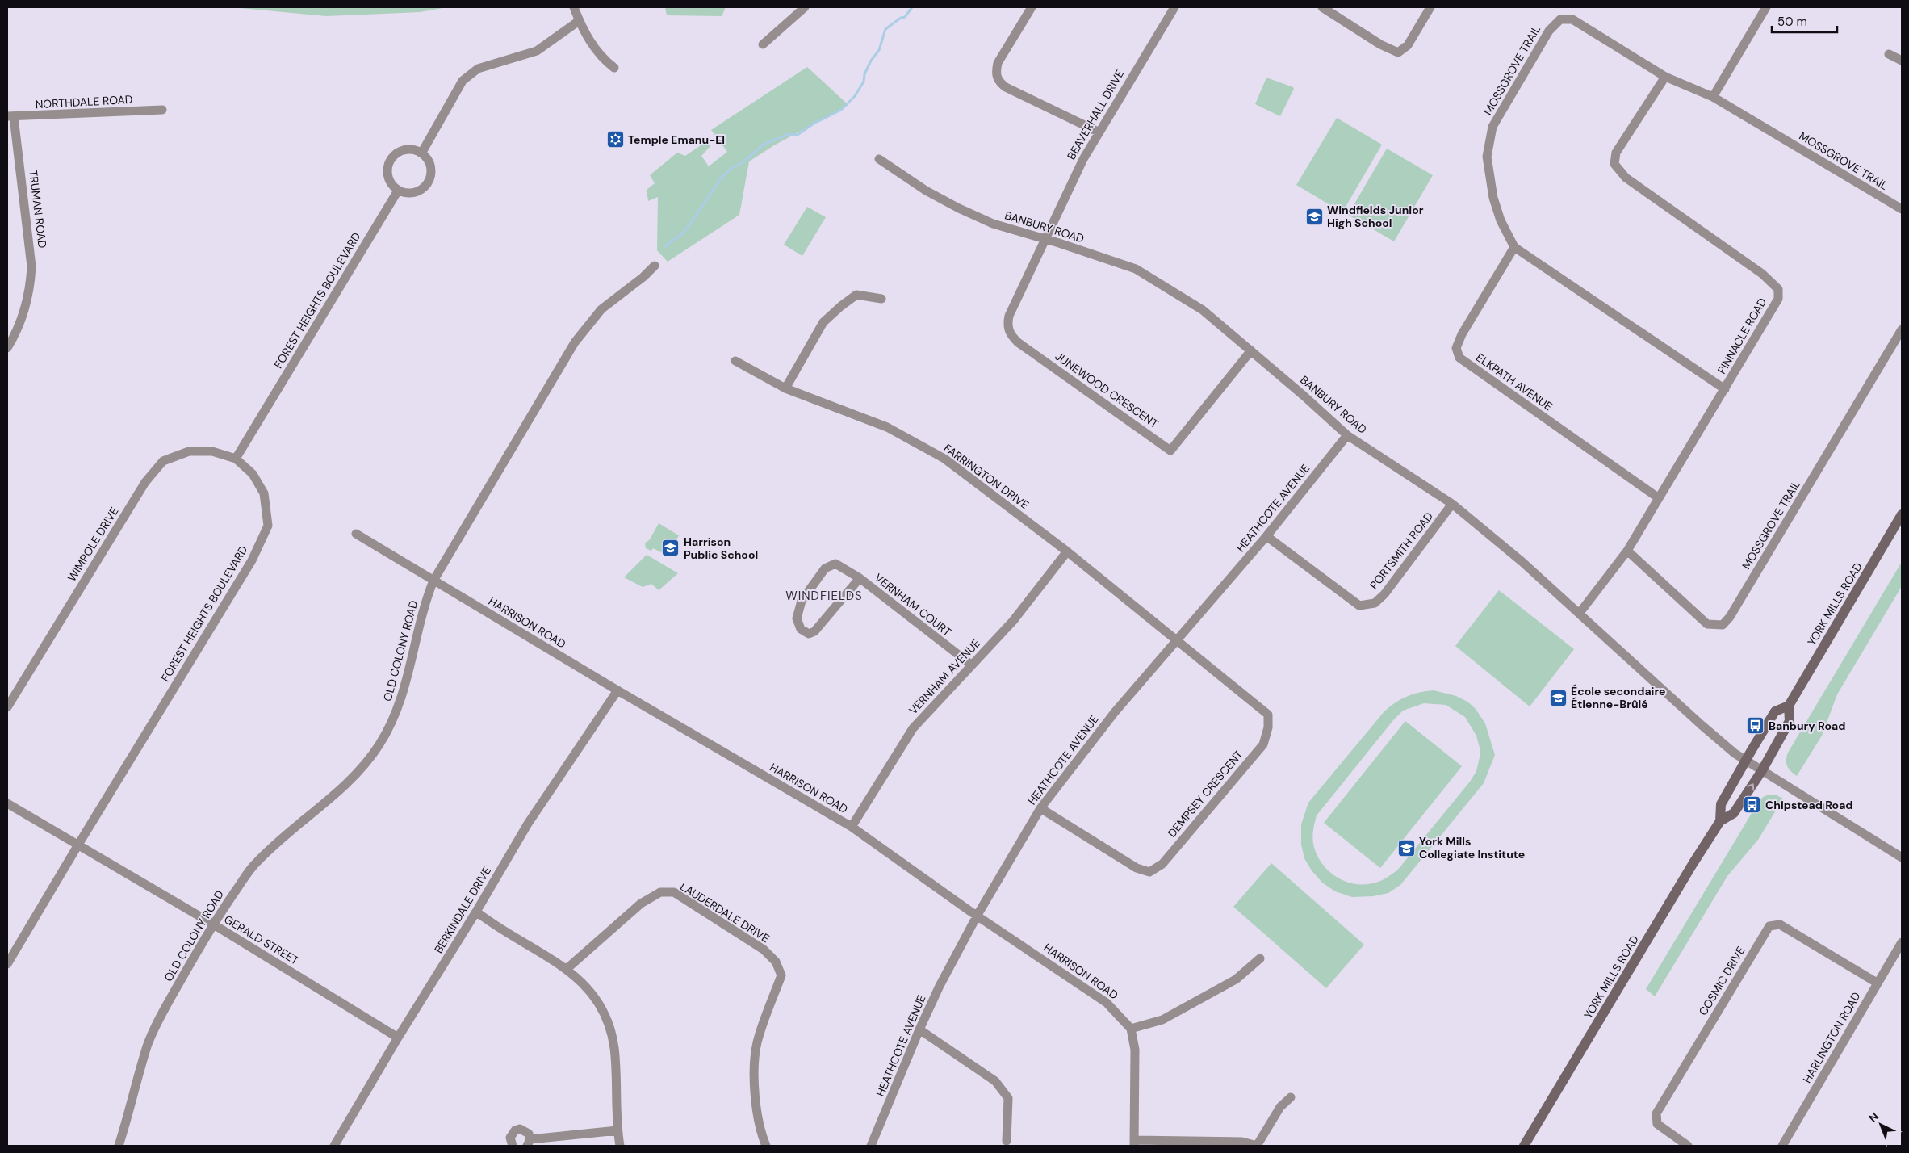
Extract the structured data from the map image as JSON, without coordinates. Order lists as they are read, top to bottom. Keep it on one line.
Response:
{"streets":{"main road":["YORK MILLS ROAD"],"street":["MOSSGROVE TRAIL","NORTHDALE ROAD","BEAVERHALL DRIVE","TRUMAN ROAD","BANBURY ROAD","FOREST HEIGHTS BOULEVARD","PINNACLE ROAD","ELKPATH AVENUE","JUNEWOOD CRESCENT","FARRINGTON DRIVE","HEATHCOTE AVENUE","WIMPOLE DRIVE","PORTSMITH ROAD","VERNHAM COURT","HARRISON ROAD","OLD COLONY ROAD","VERNHAM AVENUE","DEMPSEY CRESCENT","BERKINDALE DRIVE","LAUDERDALE DRIVE","GERALD STREET","COSMIC DRIVE","HARLINGTON ROAD"]},"crossings":[["MOSSGROVE TRAIL","PINNACLE ROAD"],["MOSSGROVE TRAIL","ELKPATH AVENUE"],["NORTHDALE ROAD","TRUMAN ROAD"],["BEAVERHALL DRIVE","BANBURY ROAD"],["BEAVERHALL DRIVE","JUNEWOOD CRESCENT"],["BANBURY ROAD","PINNACLE ROAD"],["BANBURY ROAD","JUNEWOOD CRESCENT"],["BANBURY ROAD","HEATHCOTE AVENUE"],["BANBURY ROAD","PORTSMITH ROAD"],["BANBURY ROAD","YORK MILLS ROAD"],["FOREST HEIGHTS BOULEVARD","WIMPOLE DRIVE"],["FOREST HEIGHTS BOULEVARD","GERALD STREET"],["PINNACLE ROAD","ELKPATH AVENUE"],["FARRINGTON DRIVE","HEATHCOTE AVENUE"],["FARRINGTON DRIVE","VERNHAM AVENUE"],["FARRINGTON DRIVE","DEMPSEY CRESCENT"],["HEATHCOTE AVENUE","PORTSMITH ROAD"],["HEATHCOTE AVENUE","HARRISON ROAD"],["HEATHCOTE AVENUE","DEMPSEY CRESCENT"],["VERNHAM COURT","VERNHAM AVENUE"],["HARRISON ROAD","OLD COLONY ROAD"],["HARRISON ROAD","VERNHAM AVENUE"],["HARRISON ROAD","BERKINDALE DRIVE"],["OLD COLONY ROAD","GERALD STREET"],["BERKINDALE DRIVE","GERALD STREET"],["COSMIC DRIVE","HARLINGTON ROAD"]],"districts":["WINDFIELDS"],"places":{"synagogue":["Temple Emanu-El"],"school or university":["Windfields Junior High School","Harrison Public School","École secondaire Étienne-Brûlé","York Mills Collegiate Institute"],"bus stop":["Banbury Road","Chipstead Road"]},"scale_bar":"50 m","north":"top left"}
